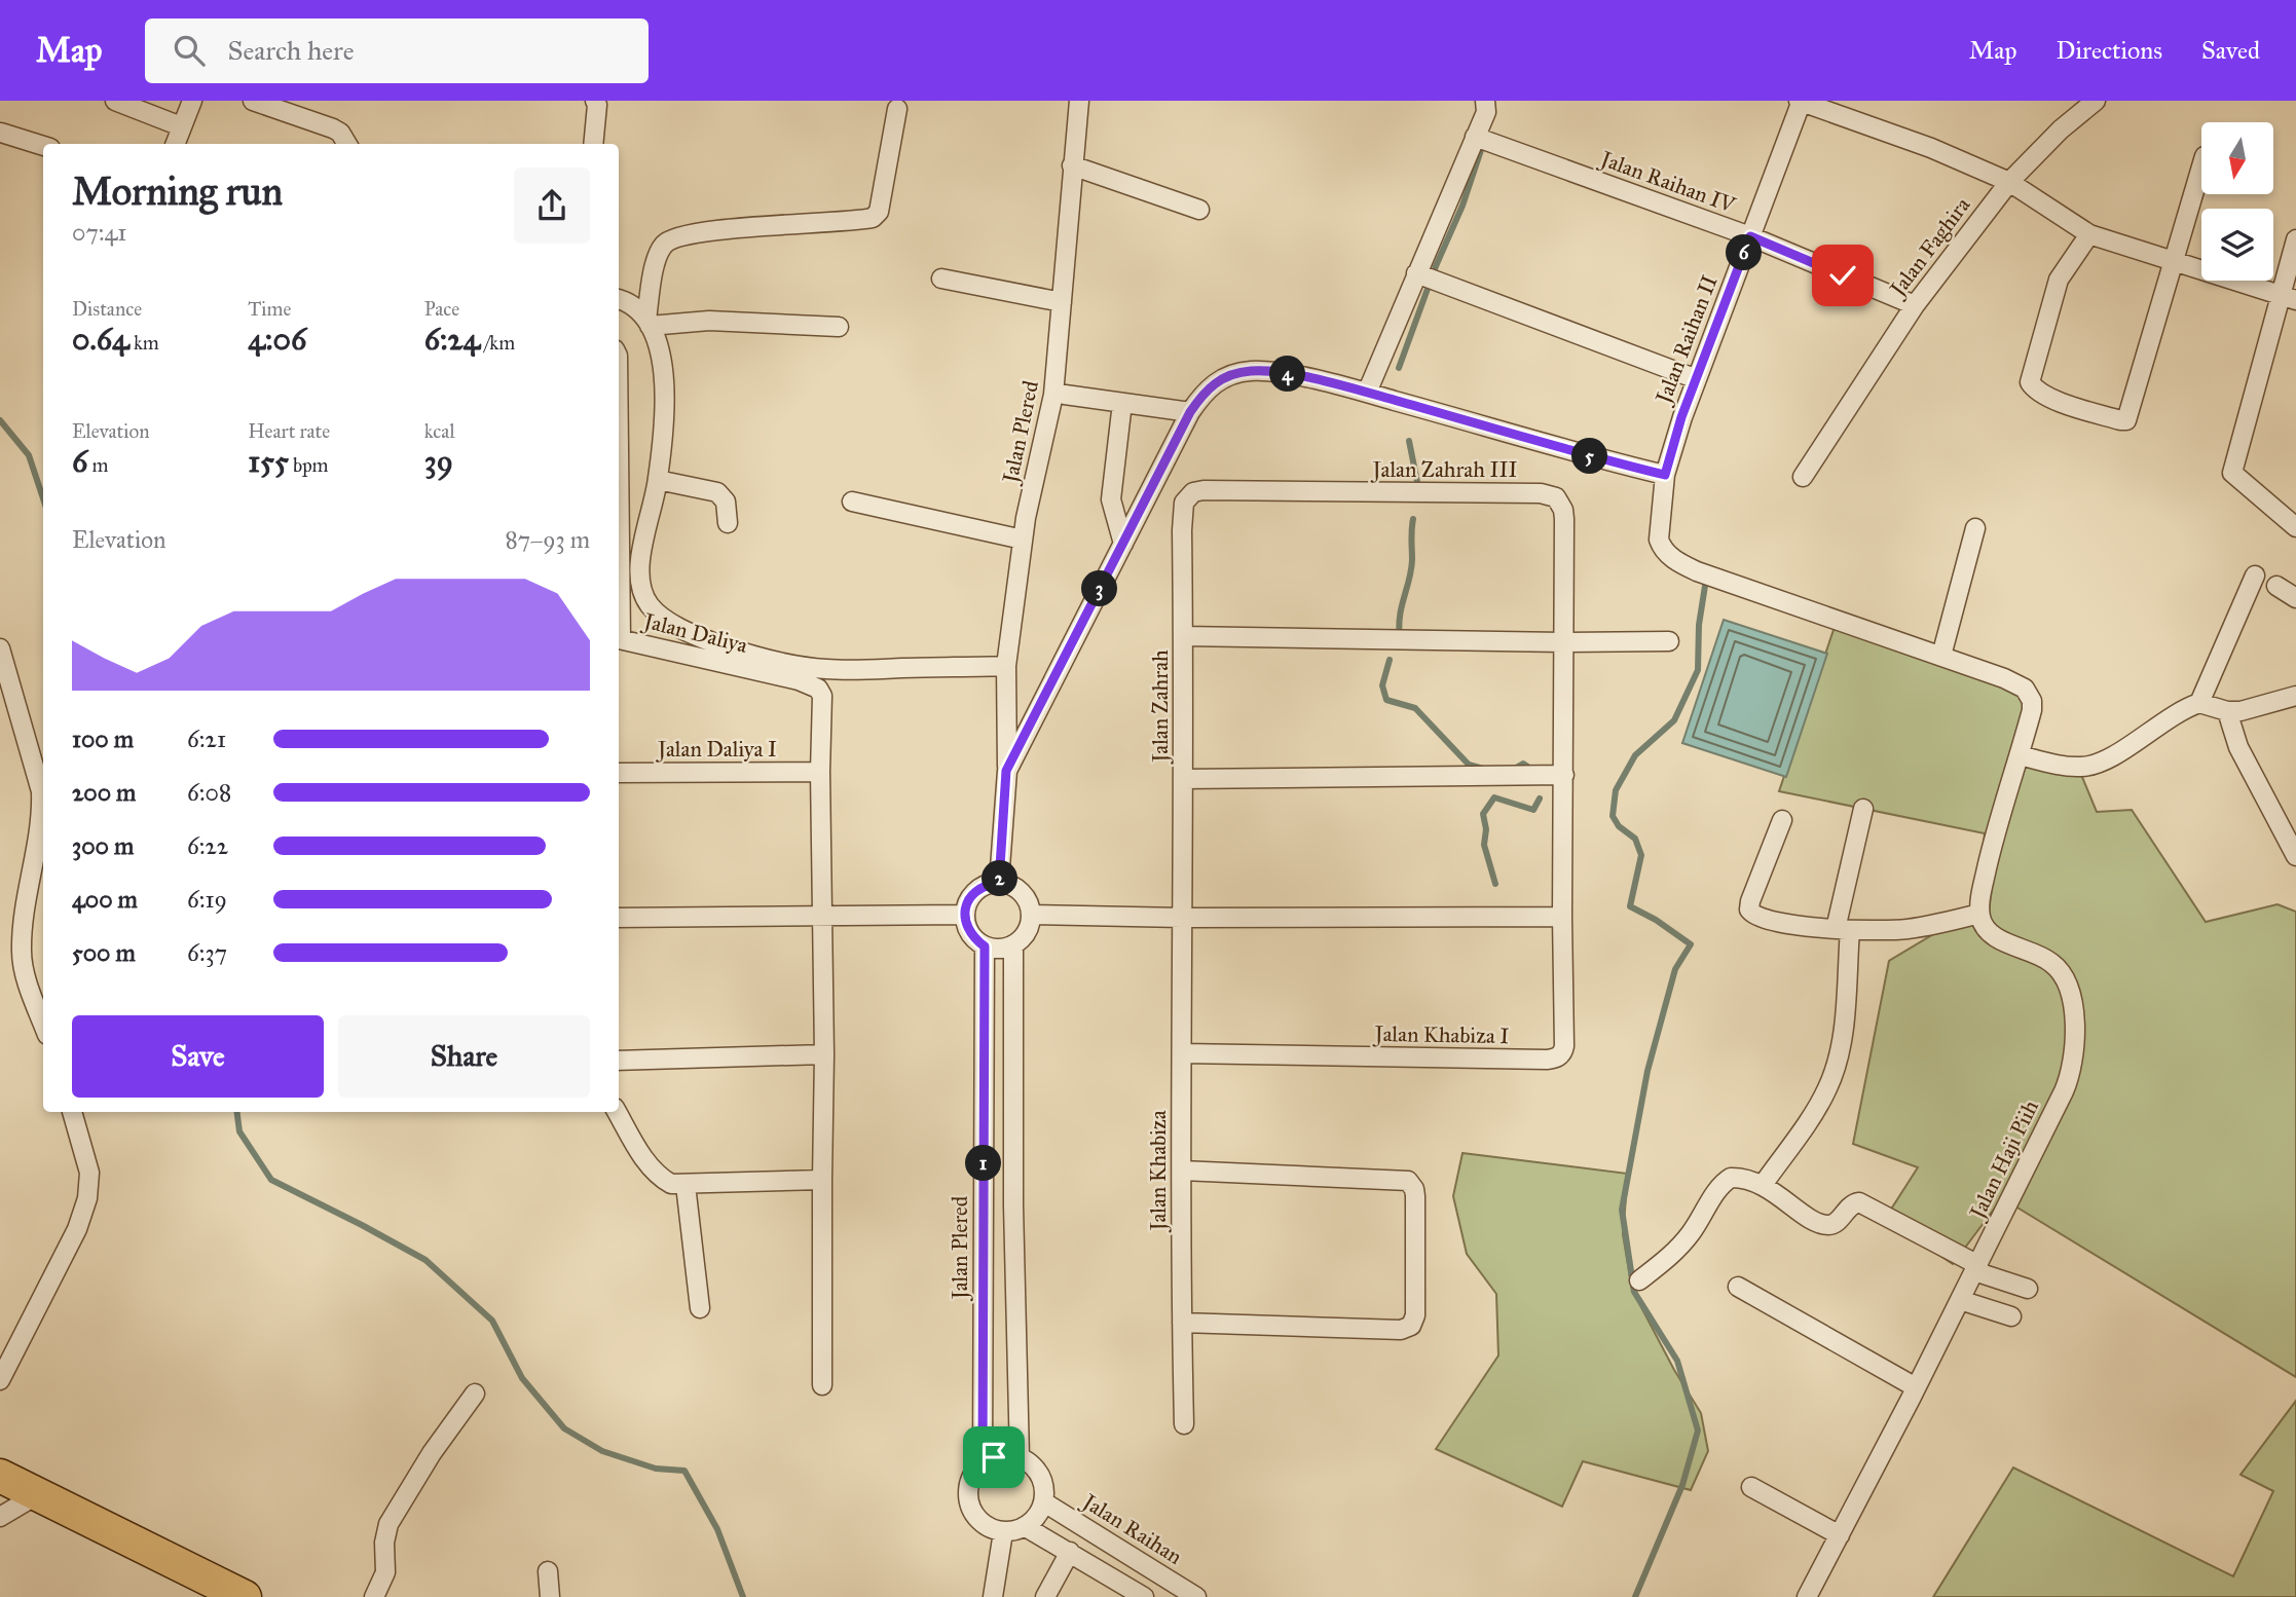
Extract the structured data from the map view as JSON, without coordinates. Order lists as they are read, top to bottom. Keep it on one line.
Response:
{"streets":{"street":["Jalan Raihan IV","Jalan Faghira","Jalan Raihan II","Jalan Plered","Jalan Zahrah III","Jalan Daliya","Jalan Zahrah","Jalan Daliya I","Jalan Khabiza I","Jalan Haji Piih","Jalan Khabiza","Jalan Raihan"]},"crossings":[["Jalan Raihan IV","Jalan Faghira"],["Jalan Raihan IV","Jalan Raihan II"],["Jalan Plered","Jalan Raihan"],["Jalan Zahrah III","Jalan Zahrah"],["Jalan Daliya","Jalan Daliya I"],["Jalan Zahrah","Jalan Khabiza"],["Jalan Khabiza I","Jalan Khabiza"]],"north":"bottom","page":{"header":"Map","search":"Search here","nav":["Map","Directions","Saved"],"heading":["Morning run","07:41"],"pins":["6","4","5","3","2","1"],"stats":[["Distance","0.64 km"],["Time","4:06"],["Pace","6:24 /km"],["Elevation","6 m"],["Heart rate","155 bpm"],["kcal","39"]],"chart":["Elevation","87–93 m"],"list":[{"name":"100 m","note":"6:21"},{"name":"200 m","note":"6:08"},{"name":"300 m","note":"6:22"},{"name":"400 m","note":"6:19"},{"name":"500 m","note":"6:37"}],"buttons":["Save","Share"]}}
